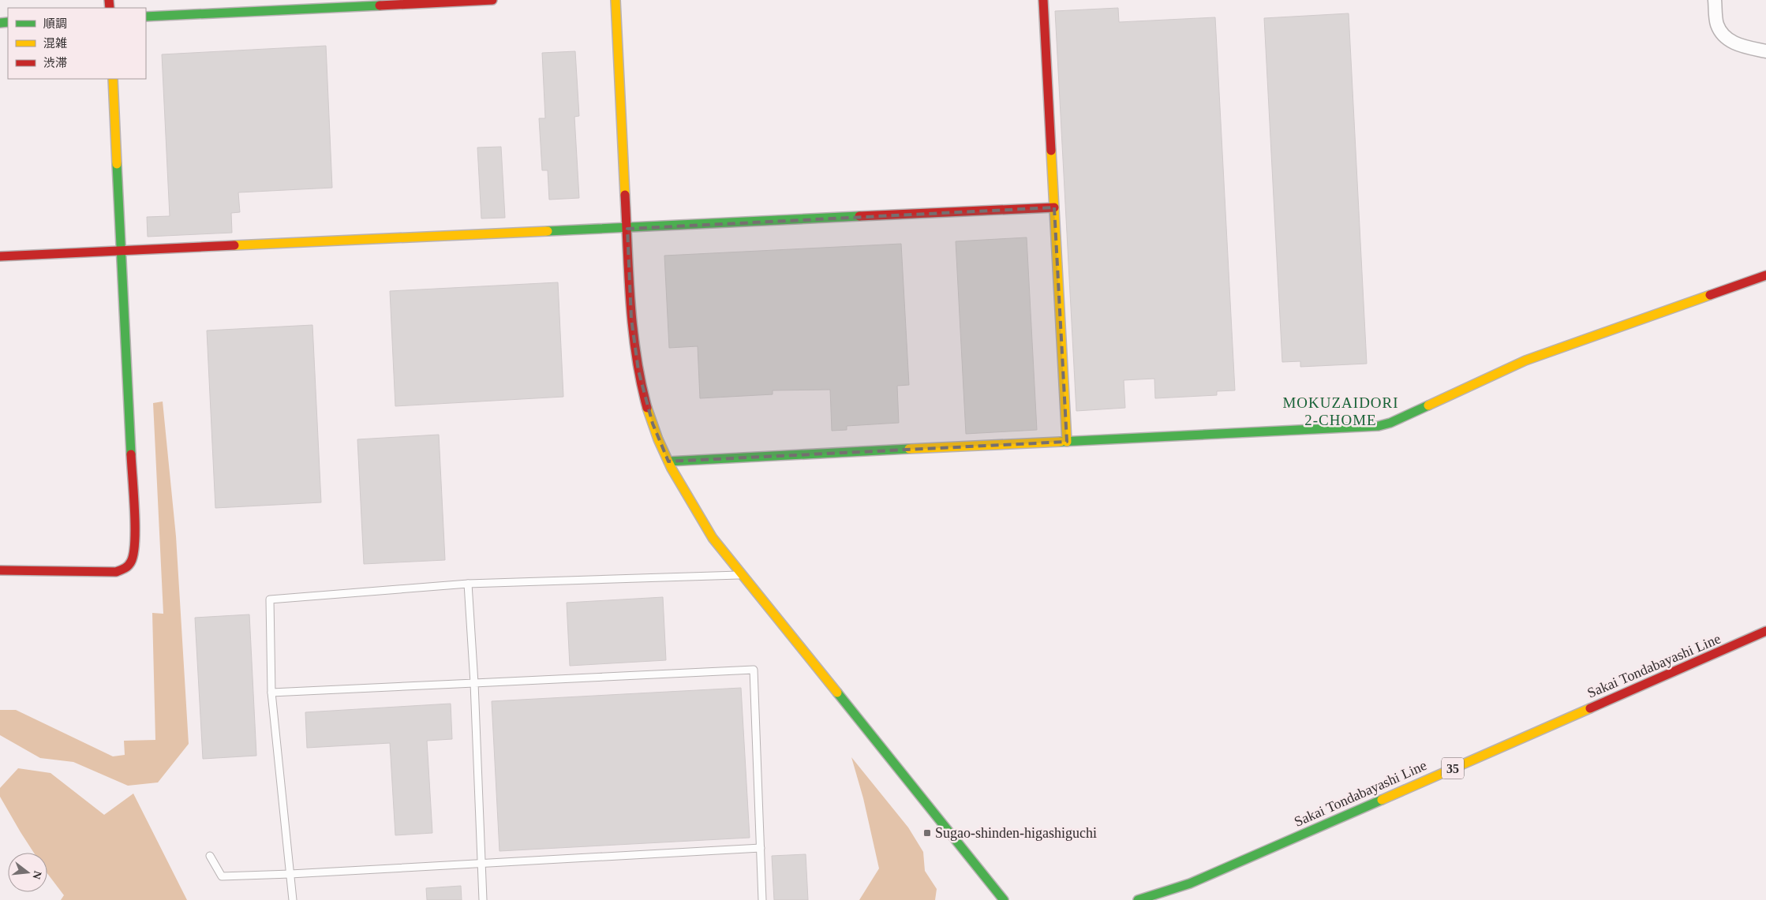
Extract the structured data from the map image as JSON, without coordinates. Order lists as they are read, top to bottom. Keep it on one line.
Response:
{"streets":{"street":["Sakai Tondabayashi Line","35"]},"districts":["MOKUZAIDORI 2-CHOME"],"places":{"transit":["Sugao-shinden-higashiguchi"]},"legend":["順調","混雑","渋滞"],"north":"right"}
